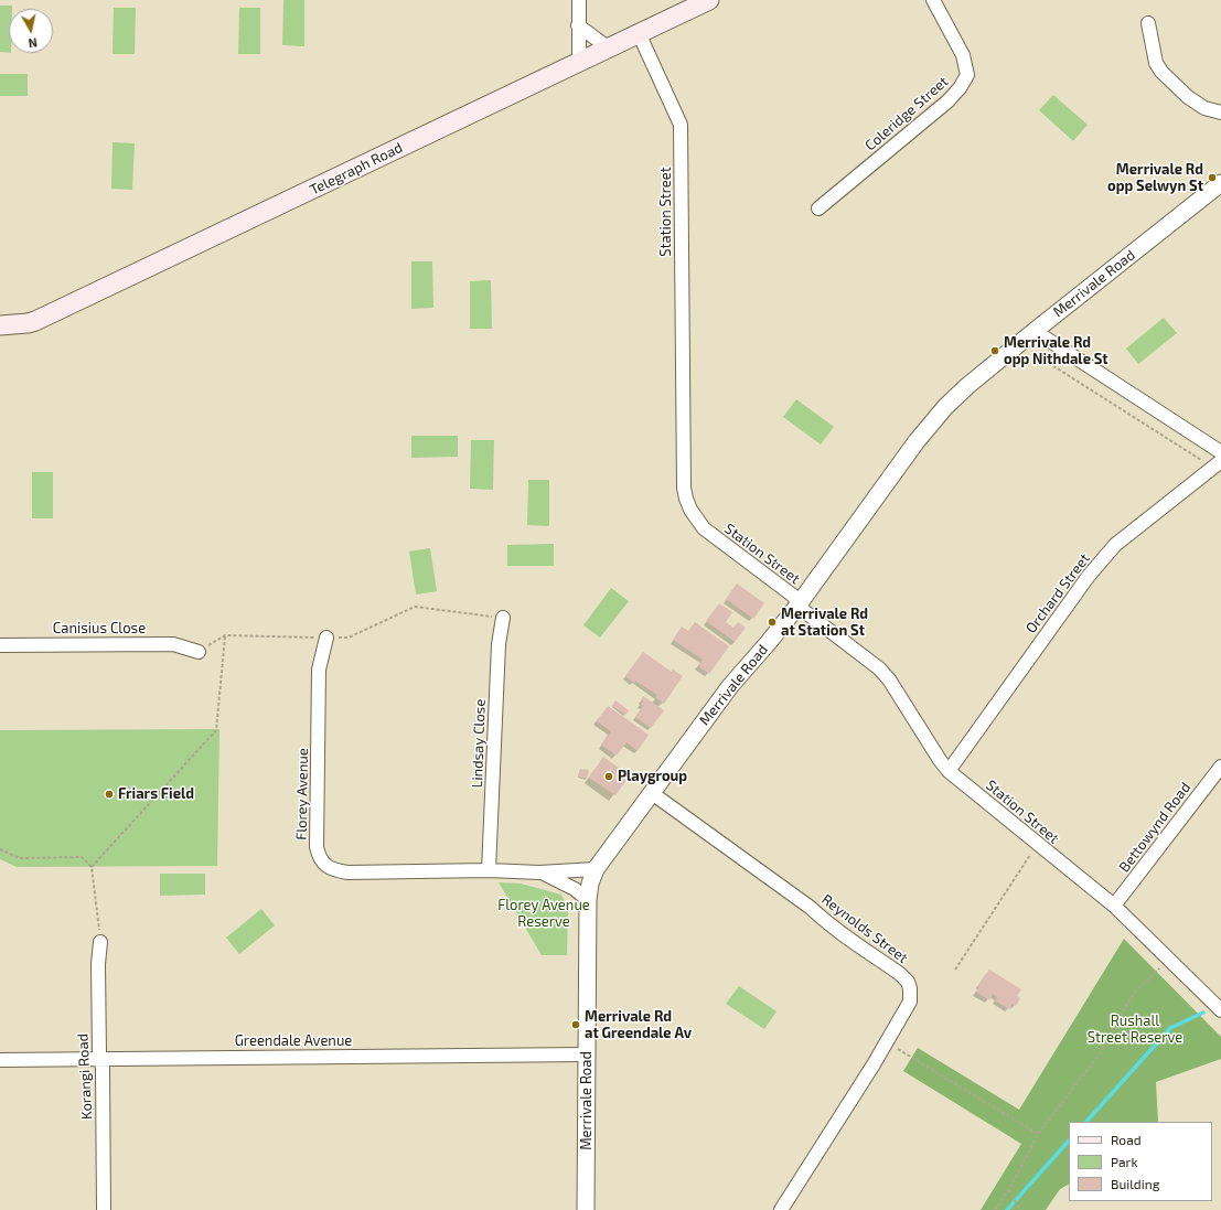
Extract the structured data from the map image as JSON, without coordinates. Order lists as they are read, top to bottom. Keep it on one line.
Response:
{"streets":{"main road":["Telegraph Road"],"street":["Coleridge Street","Station Street","Merrivale Road","Orchard Street","Canisius Close","Lindsay Close","Florey Avenue","Bettowynd Road","Reynolds Street","Greendale Avenue","Korangi Road"]},"crossings":[["Telegraph Road","Station Street"],["Station Street","Merrivale Road"],["Station Street","Orchard Street"],["Station Street","Bettowynd Road"],["Merrivale Road","Florey Avenue"],["Merrivale Road","Reynolds Street"],["Merrivale Road","Greendale Avenue"],["Lindsay Close","Florey Avenue"],["Greendale Avenue","Korangi Road"]],"parks":["Florey Avenue Reserve","Rushall Street Reserve"],"places":["Merrivale Rd opp Selwyn St","Merrivale Rd opp Nithdale St","Merrivale Rd at Station St","Playgroup","Friars Field","Merrivale Rd at Greendale Av"],"legend":["Road","Park","Building"],"north":"bottom"}
